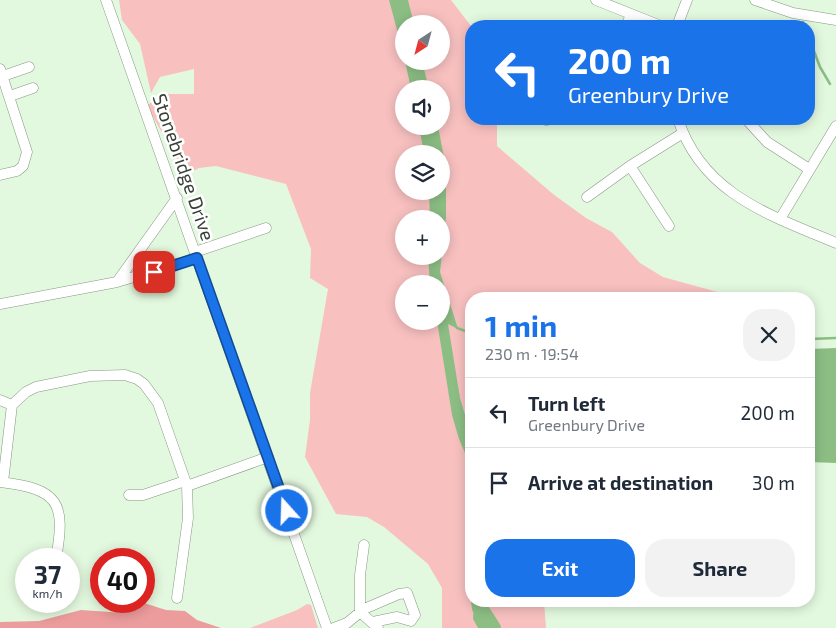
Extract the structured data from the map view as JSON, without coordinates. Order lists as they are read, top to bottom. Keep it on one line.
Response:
{"streets":{"street":["Stonebridge Drive"]},"north":"bottom left","page":{"map_buttons":["+","−"],"turn":["200 m","Greenbury Drive"],"heading":["1 min","230 m · 19:54"],"list":[{"name":"Turn left","note":"Greenbury Drive","value":"200 m"},{"name":"Arrive at destination","value":"30 m"}],"buttons":["Exit","Share"],"speed":"37 km/h","limit":"40"}}
